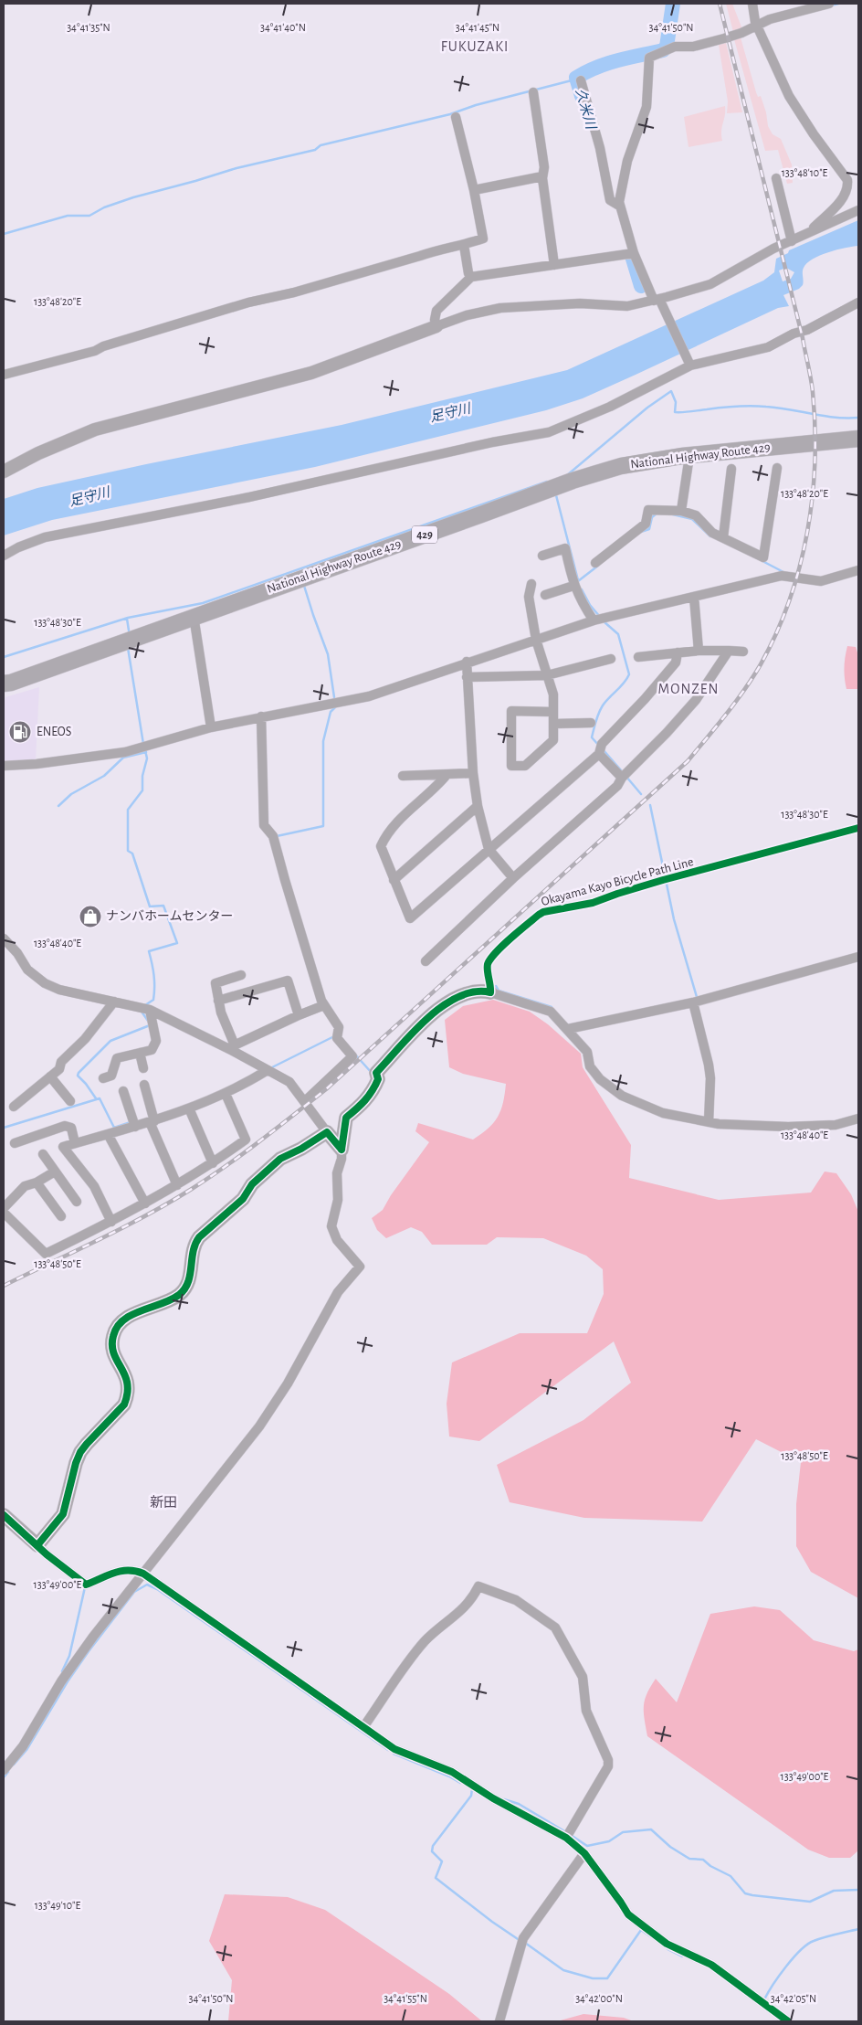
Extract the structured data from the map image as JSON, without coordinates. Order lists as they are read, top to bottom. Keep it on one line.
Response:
{"streets":{"highway":["National Highway Route 429","429"],"cycle path":["Okayama Kayo Bicycle Path Line"]},"districts":["FUKUZAKI","MONZEN","新田"],"water":["久米川","足守川"],"places":{"fuel station":["ENEOS"],"shop":["ナンバホームセンター"]},"coordinates":["34°41'35\"N","34°41'40\"N","34°41'45\"N","34°41'50\"N","133°48'10\"E","133°48'20\"E","133°48'30\"E","133°48'40\"E","133°48'50\"E","133°49'00\"E","133°49'10\"E","34°41'55\"N","34°42'00\"N","34°42'05\"N"]}
